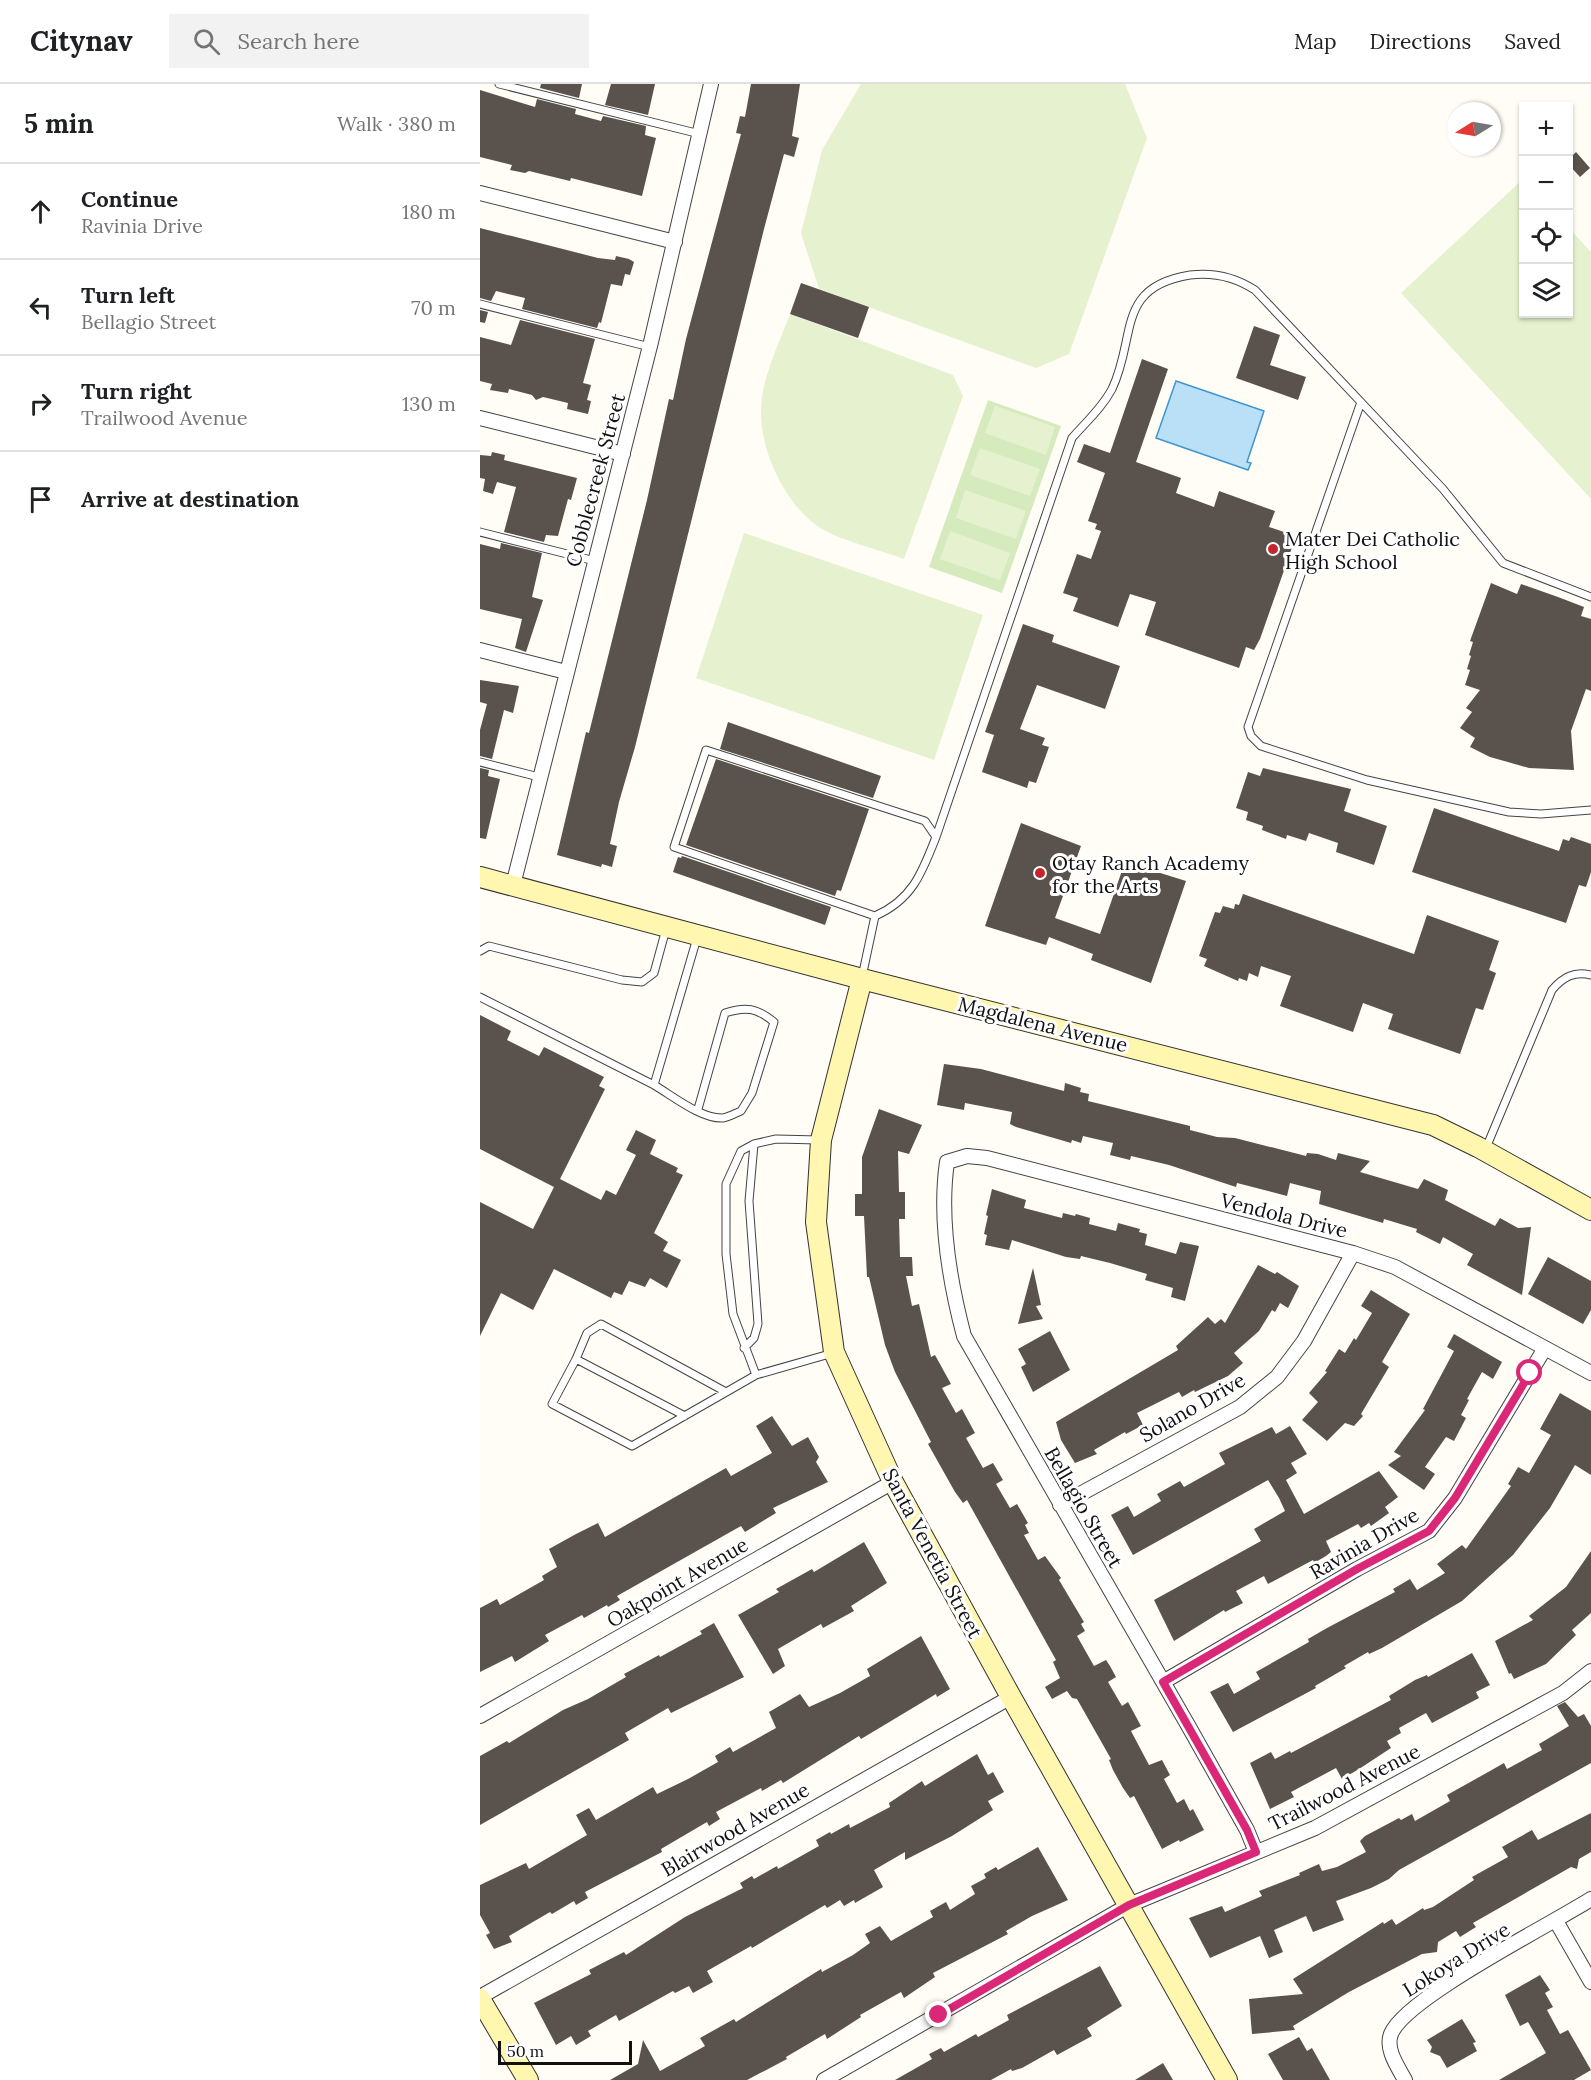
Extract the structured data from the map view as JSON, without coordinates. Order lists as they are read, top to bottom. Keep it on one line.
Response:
{"streets":{"street":["Cobblecreek Street","Magdalena Avenue","Vendola Drive","Solano Drive","Bellagio Street","Ravinia Drive","Santa Venetia Street","Oakpoint Avenue","Trailwood Avenue","Blairwood Avenue","Lokoya Drive"]},"crossings":[["Cobblecreek Street","Magdalena Avenue"],["Magdalena Avenue","Santa Venetia Street"],["Vendola Drive","Solano Drive"],["Vendola Drive","Bellagio Street"],["Vendola Drive","Ravinia Drive"],["Solano Drive","Bellagio Street"],["Bellagio Street","Ravinia Drive"],["Bellagio Street","Trailwood Avenue"],["Santa Venetia Street","Oakpoint Avenue"],["Santa Venetia Street","Trailwood Avenue"],["Santa Venetia Street","Blairwood Avenue"]],"places":["Mater Dei Catholic High School","Otay Ranch Academy for the Arts"],"scale_bar":"50 m","north":"left","page":{"header":"Citynav","search":"Search here","nav":["Map","Directions","Saved"],"heading":["5 min","Walk · 380 m"],"map_buttons":["+","−"],"list":[["Continue","Ravinia Drive","180 m"],["Turn left","Bellagio Street","70 m"],["Turn right","Trailwood Avenue","130 m"],"Arrive at destination"],"scale":"50 m"}}
